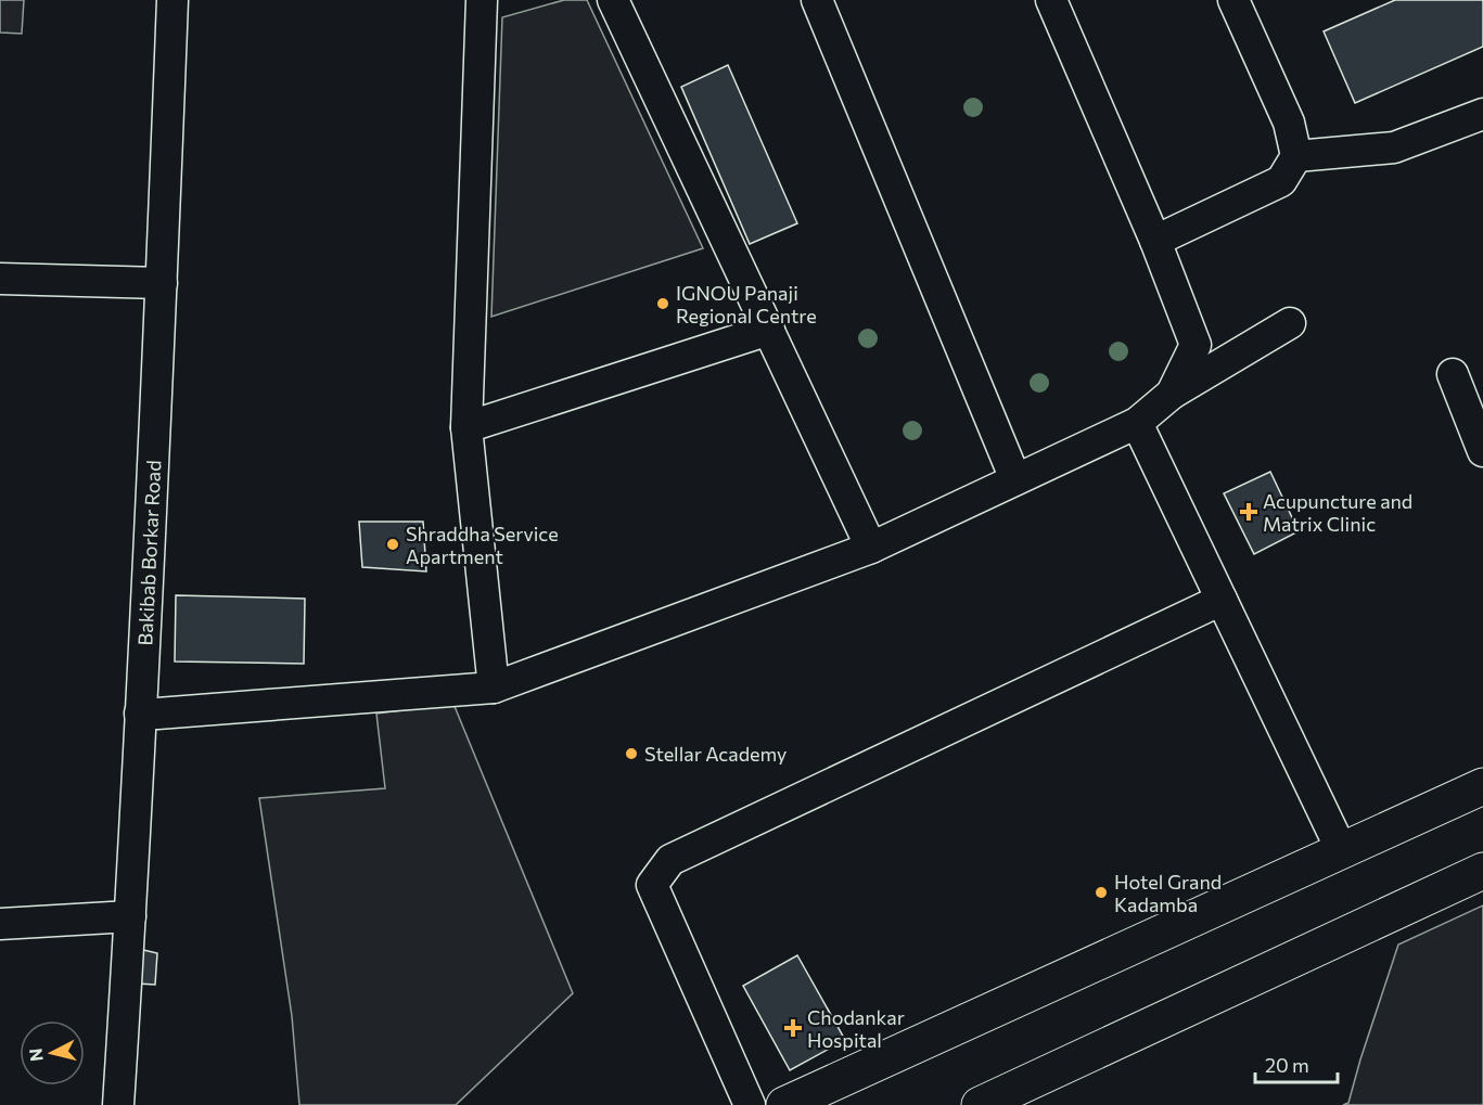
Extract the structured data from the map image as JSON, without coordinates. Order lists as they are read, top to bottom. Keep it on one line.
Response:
{"streets":{"street":["Bakibab Borkar Road"]},"places":{"other":["IGNOU Panaji Regional Centre","Shraddha Service Apartment","Stellar Academy","Hotel Grand Kadamba"],"health":["Acupuncture and Matrix Clinic","Chodankar Hospital"]},"scale_bar":"20 m","north":"left"}
